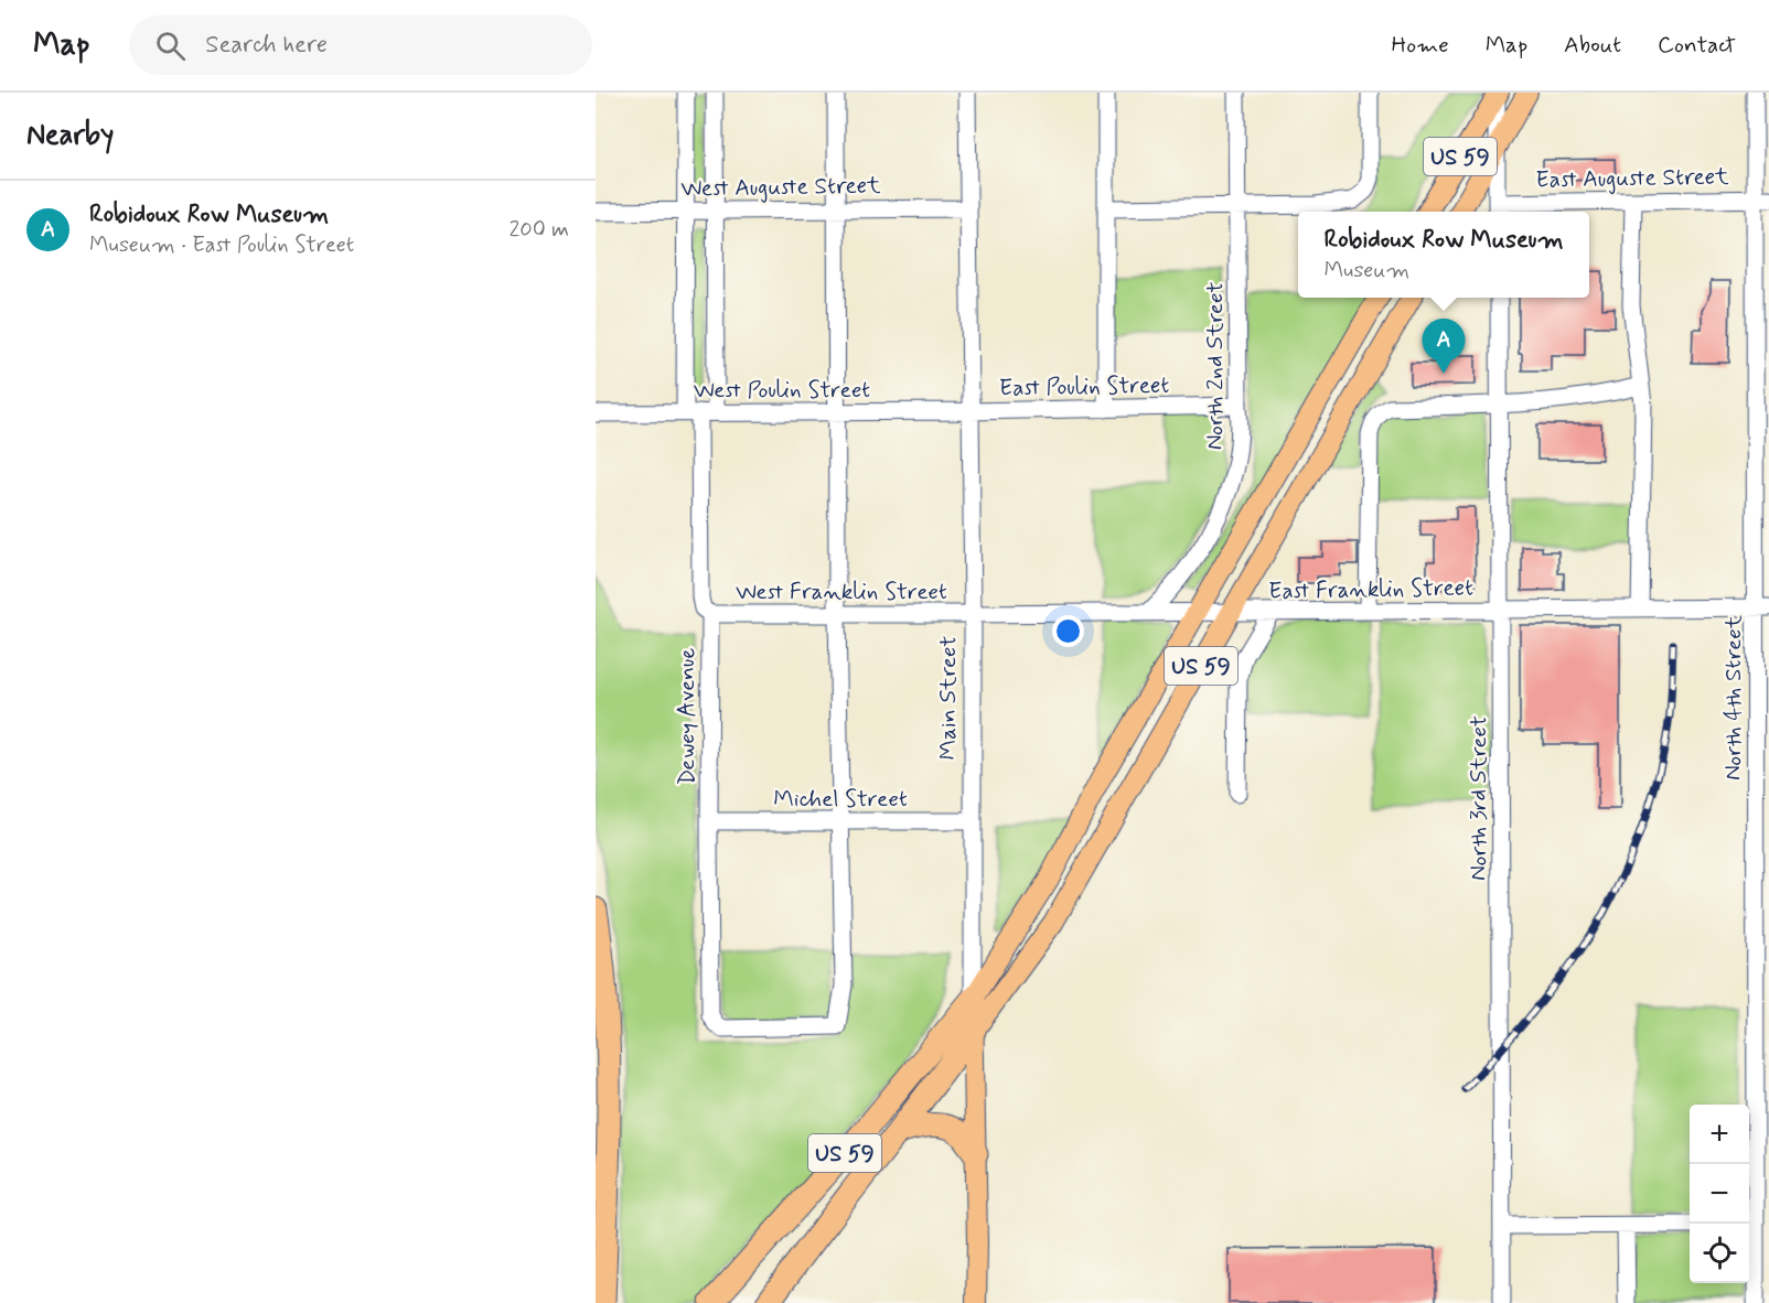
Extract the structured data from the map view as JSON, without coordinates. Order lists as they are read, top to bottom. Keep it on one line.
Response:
{"streets":{"highway":["US 59"],"main road":["Main Street"],"street":["East Auguste Street","West Auguste Street","North 2nd Street","East Poulin Street","West Poulin Street","East Franklin Street","West Franklin Street","North 4th Street","Dewey Avenue","Michel Street","North 3rd Street"]},"crossings":[["US 59","East Franklin Street"],["US 59","Main Street"],["East Auguste Street","North 4th Street"],["West Auguste Street","Main Street"],["West Auguste Street","Dewey Avenue"],["North 2nd Street","East Poulin Street"],["North 2nd Street","East Franklin Street"],["East Poulin Street","West Poulin Street"],["East Poulin Street","Main Street"],["West Poulin Street","Main Street"],["West Poulin Street","Dewey Avenue"],["East Franklin Street","West Franklin Street"],["East Franklin Street","Main Street"],["East Franklin Street","North 4th Street"],["East Franklin Street","North 3rd Street"],["West Franklin Street","Main Street"],["West Franklin Street","Dewey Avenue"],["Main Street","Michel Street"],["Dewey Avenue","Michel Street"]],"page":{"header":"Map","search":"Search here","nav":["Home","Map","About","Contact"],"heading":"Nearby","list":[{"mark":"A","name":"Robidoux Row Museum","note":"Museum · East Poulin Street","value":"200 m"}],"popup":["Robidoux Row Museum","Museum"],"pins":"A","map_buttons":["+","−"]}}
